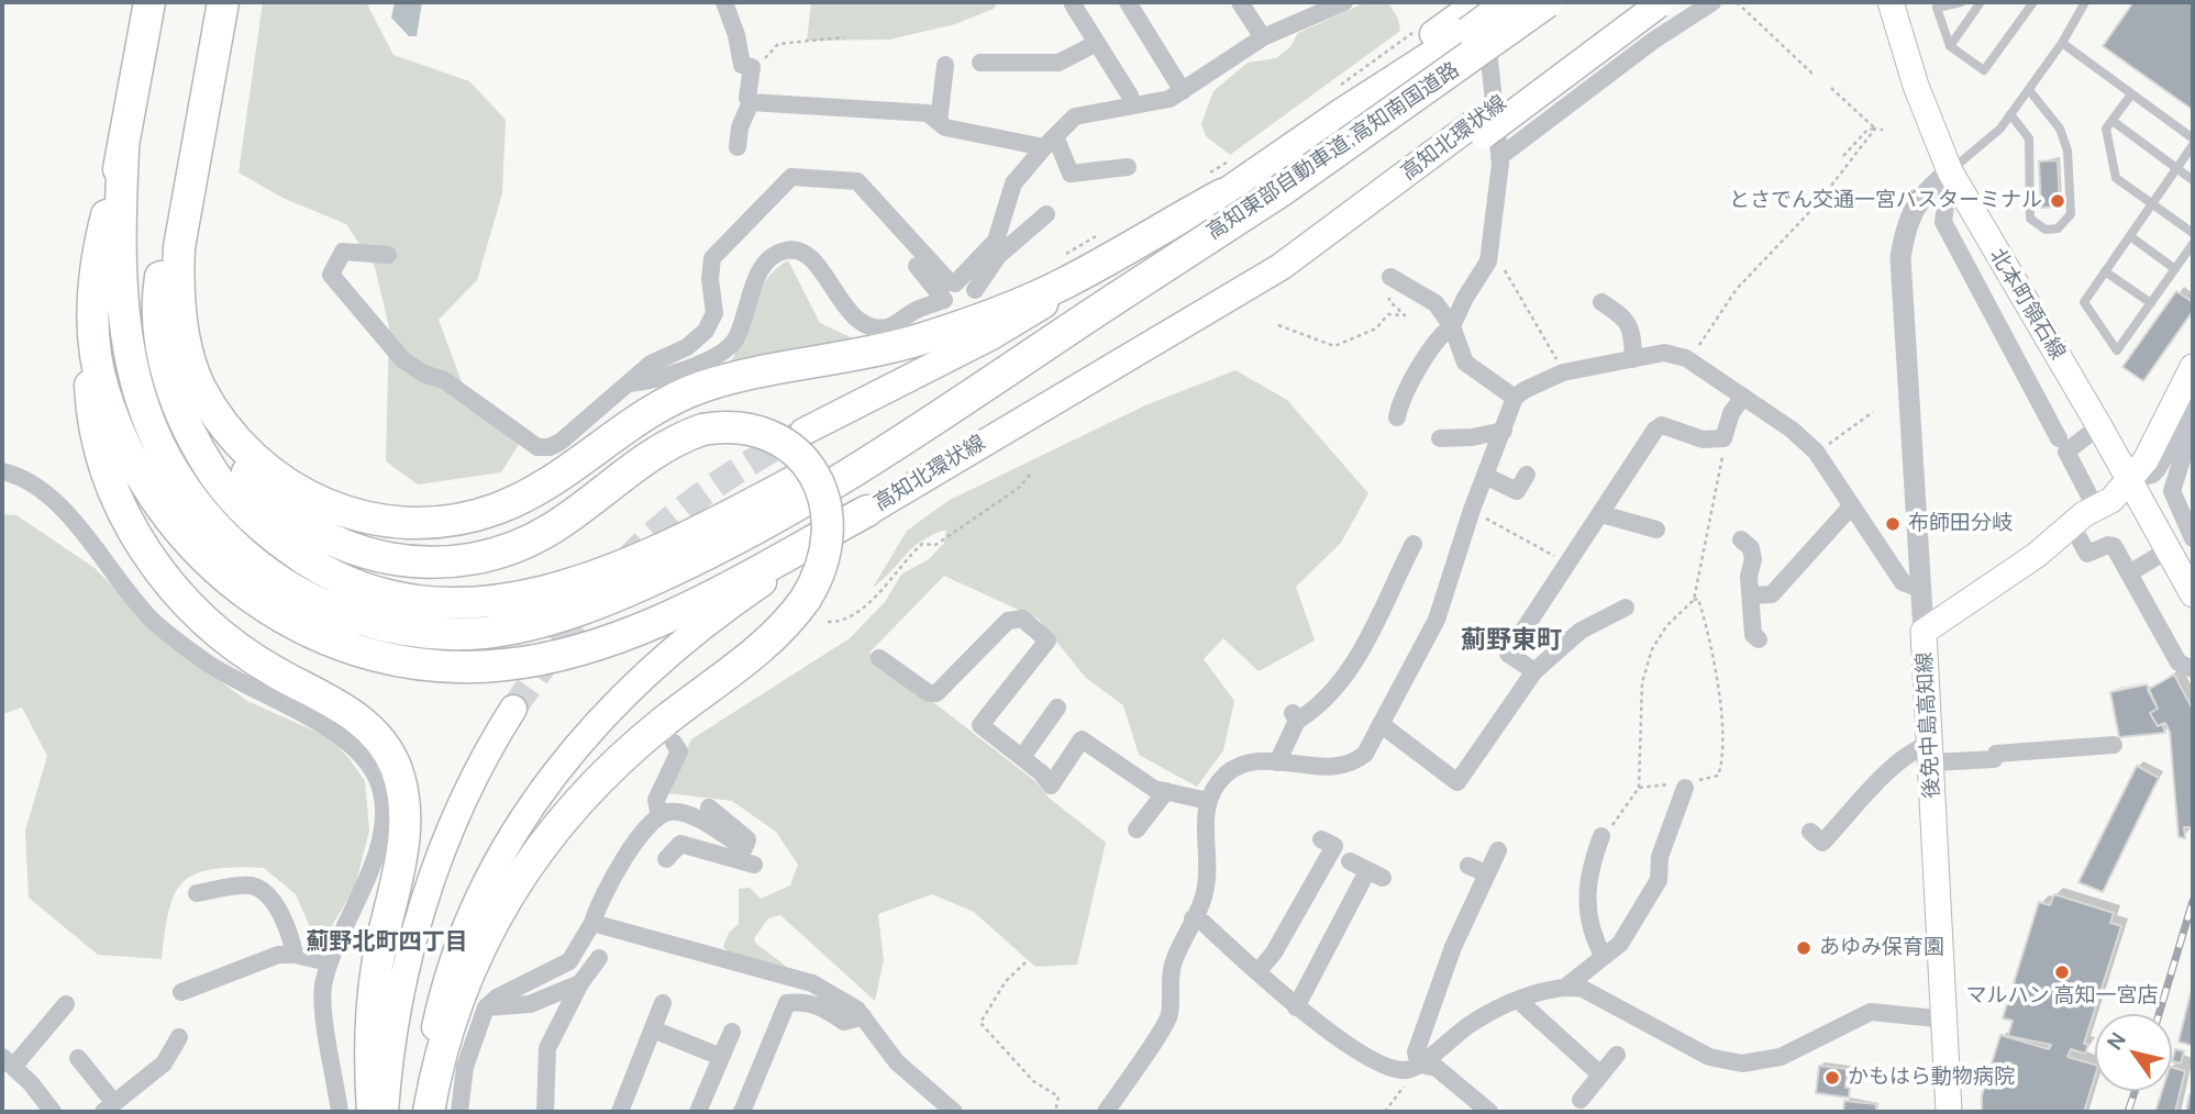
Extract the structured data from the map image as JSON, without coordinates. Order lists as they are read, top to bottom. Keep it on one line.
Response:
{"streets":{"highway":["高知東部自動車道;高知南国道路"],"main road":["高知北環状線","北本町領石線","後免中島高知線"]},"crossings":[["北本町領石線","後免中島高知線"]],"districts":["薊野東町","薊野北町四丁目"],"places":["とさでん交通一宮バスターミナル","布師田分岐","あゆみ保育園","マルハン 高知一宮店","かもはら動物病院"],"north":"top left"}
